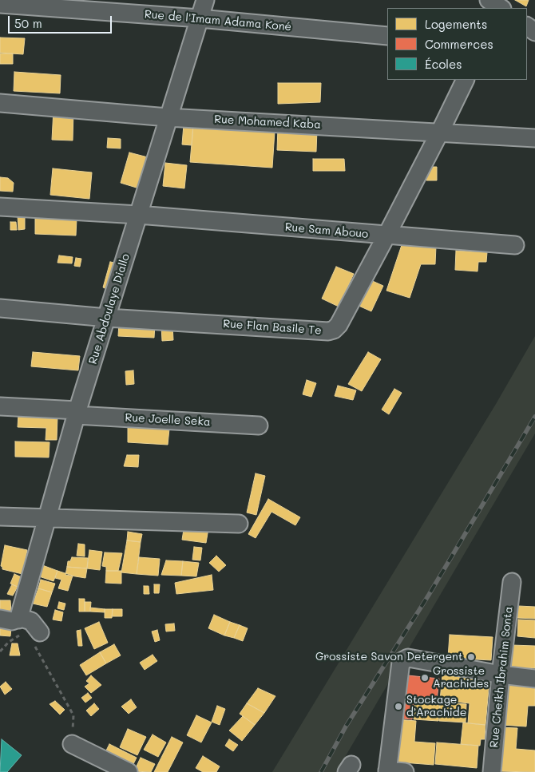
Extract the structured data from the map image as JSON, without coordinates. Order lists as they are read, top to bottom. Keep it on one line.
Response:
{"streets":{"street":["Rue de l'Imam Adama Koné","Rue Mohamed Kaba","Rue Sam Abouo","Rue Abdoulaye Diallo","Rue Flan Basile Te","Rue Joelle Seka","Rue Cheikh Ibrahim Sonta"]},"crossings":[["Rue de l'Imam Adama Koné","Rue Abdoulaye Diallo"],["Rue Mohamed Kaba","Rue Abdoulaye Diallo"],["Rue Mohamed Kaba","Rue Flan Basile Te"],["Rue Sam Abouo","Rue Abdoulaye Diallo"],["Rue Sam Abouo","Rue Flan Basile Te"],["Rue Abdoulaye Diallo","Rue Flan Basile Te"],["Rue Abdoulaye Diallo","Rue Joelle Seka"]],"places":["Grossiste Savon Detergent","Grossiste Arachides","Stockage d'Arachide"],"legend":["Logements","Commerces","Écoles"],"scale_bar":"50 m"}
